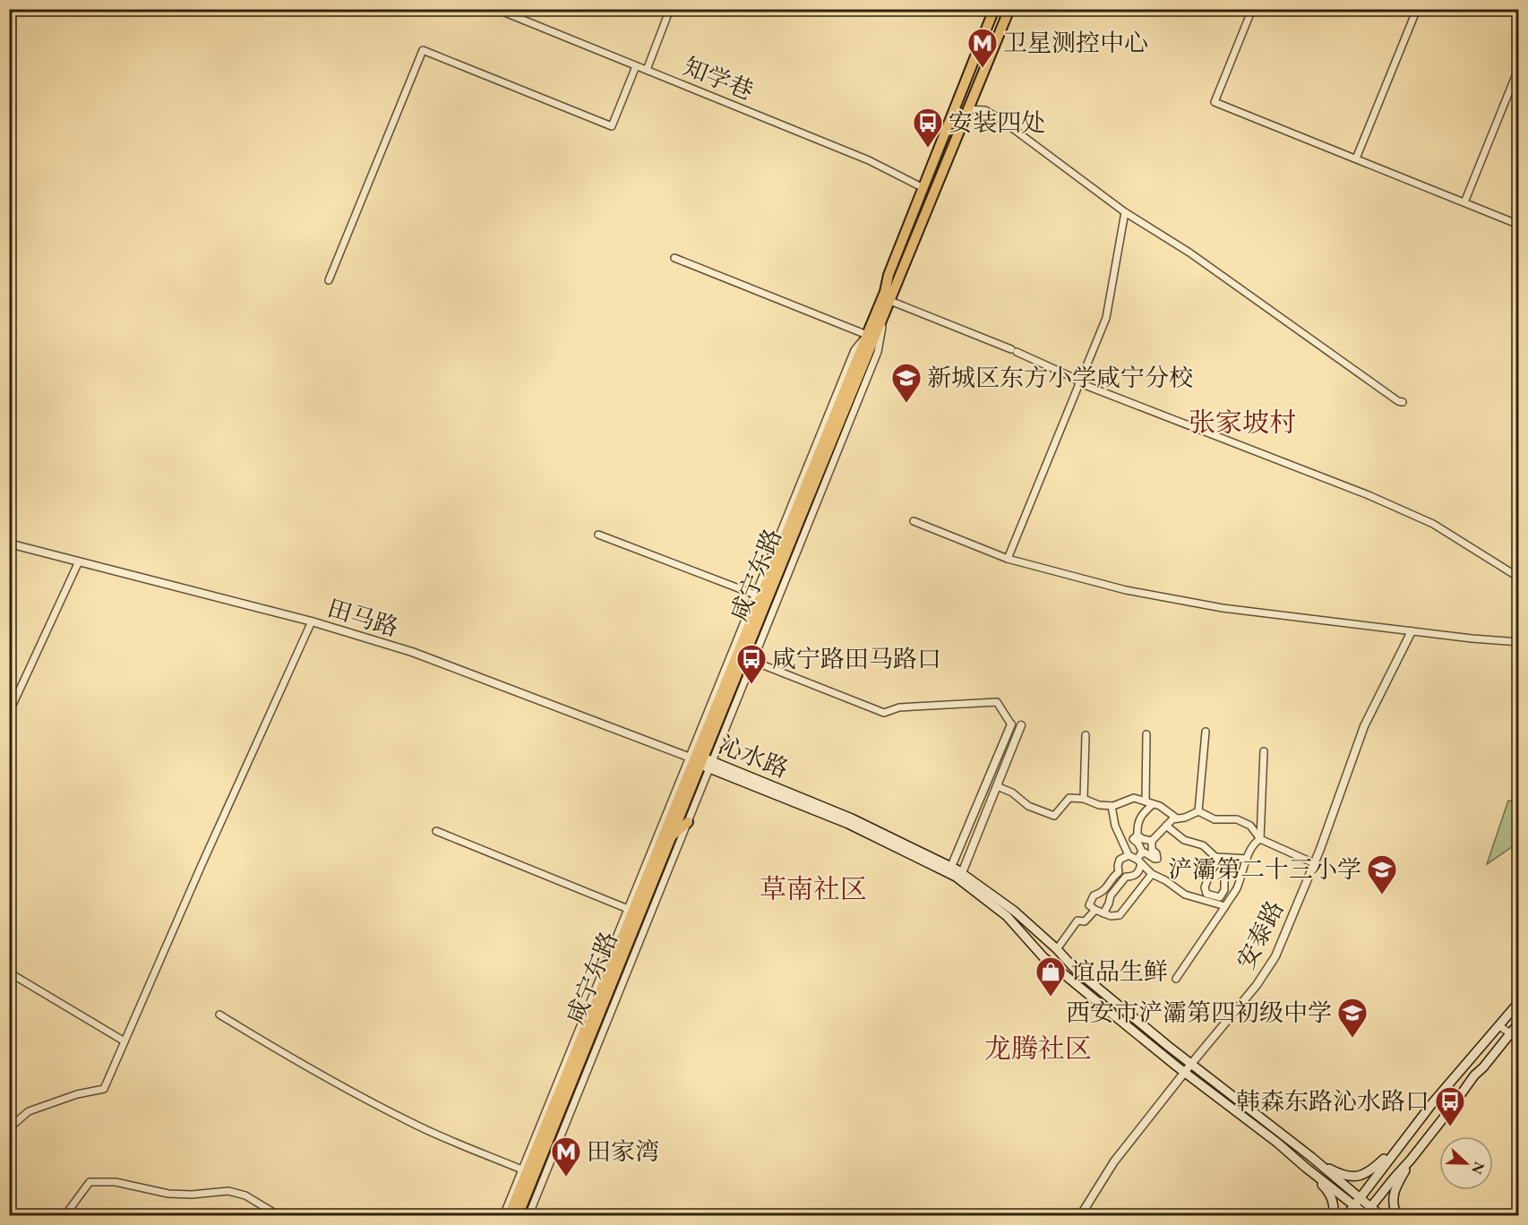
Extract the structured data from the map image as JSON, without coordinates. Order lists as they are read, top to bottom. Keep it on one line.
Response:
{"streets":{"main road":["咸宁东路","沁水路"],"street":["知学巷","田马路","安泰路"]},"crossings":[["知学巷","咸宁东路"],["咸宁东路","田马路"],["咸宁东路","沁水路"],["田马路","沁水路"],["沁水路","安泰路"]],"districts":["张家坡村","草南社区","龙腾社区"],"places":{"metro station":["卫星测控中心","田家湾"],"bus stop":["安装四处","咸宁路田马路口","韩森东路沁水路口"],"school or university":["新城区东方小学咸宁分校","浐灞第二十三小学","西安市浐灞第四初级中学"],"shop":["谊品生鲜"]},"north":"right"}
